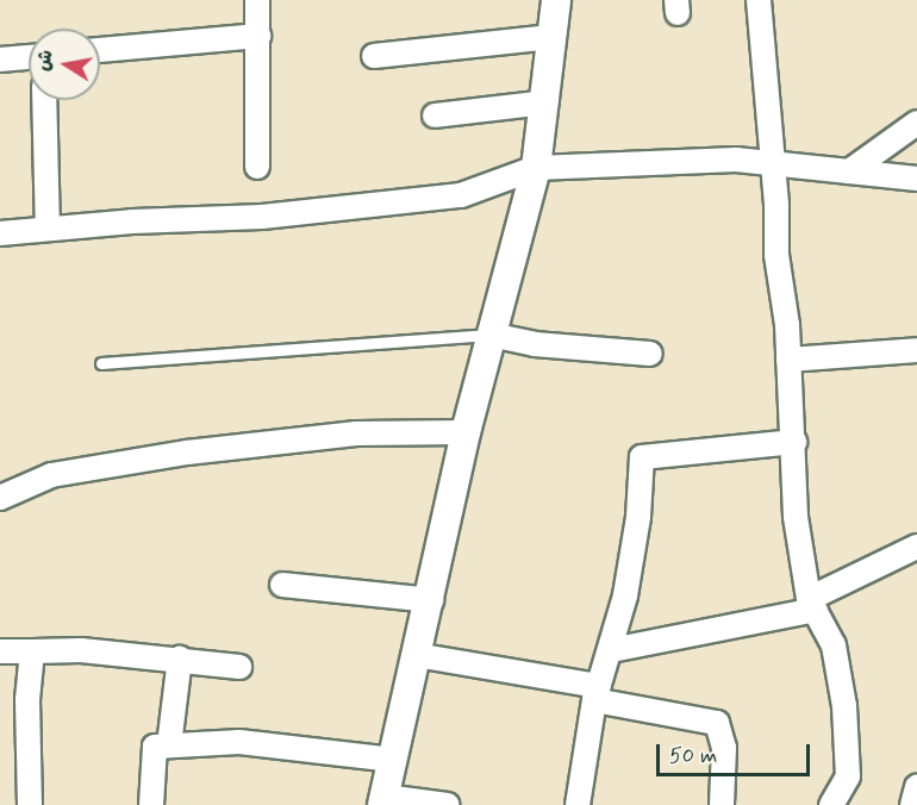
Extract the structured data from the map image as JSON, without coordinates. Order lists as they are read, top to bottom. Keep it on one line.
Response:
{"scale_bar":"50 m","north":"left"}
